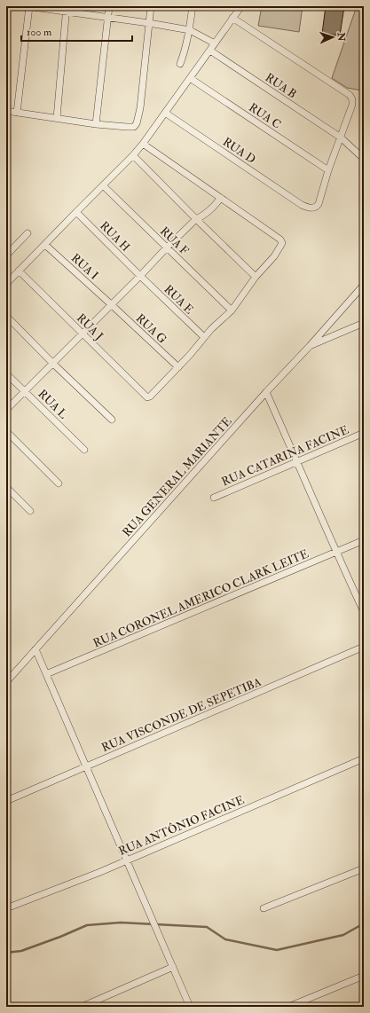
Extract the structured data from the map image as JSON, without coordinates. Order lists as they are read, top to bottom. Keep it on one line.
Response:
{"streets":{"street":["RUA B","RUA C","RUA D","RUA H","RUA F","RUA I","RUA E","RUA J","RUA G","RUA L","RUA CATARINA FACINE","RUA GENERAL MARIANTE","RUA CORONEL AMERICO CLARK LEITE","RUA VISCONDE DE SEPETIBA","RUA ANTÔNIO FACINE"]},"crossings":[["RUA C","RUA D"],["RUA H","RUA E"],["RUA I","RUA G"],["RUA J","RUA G"]],"scale_bar":"100 m","north":"right"}
